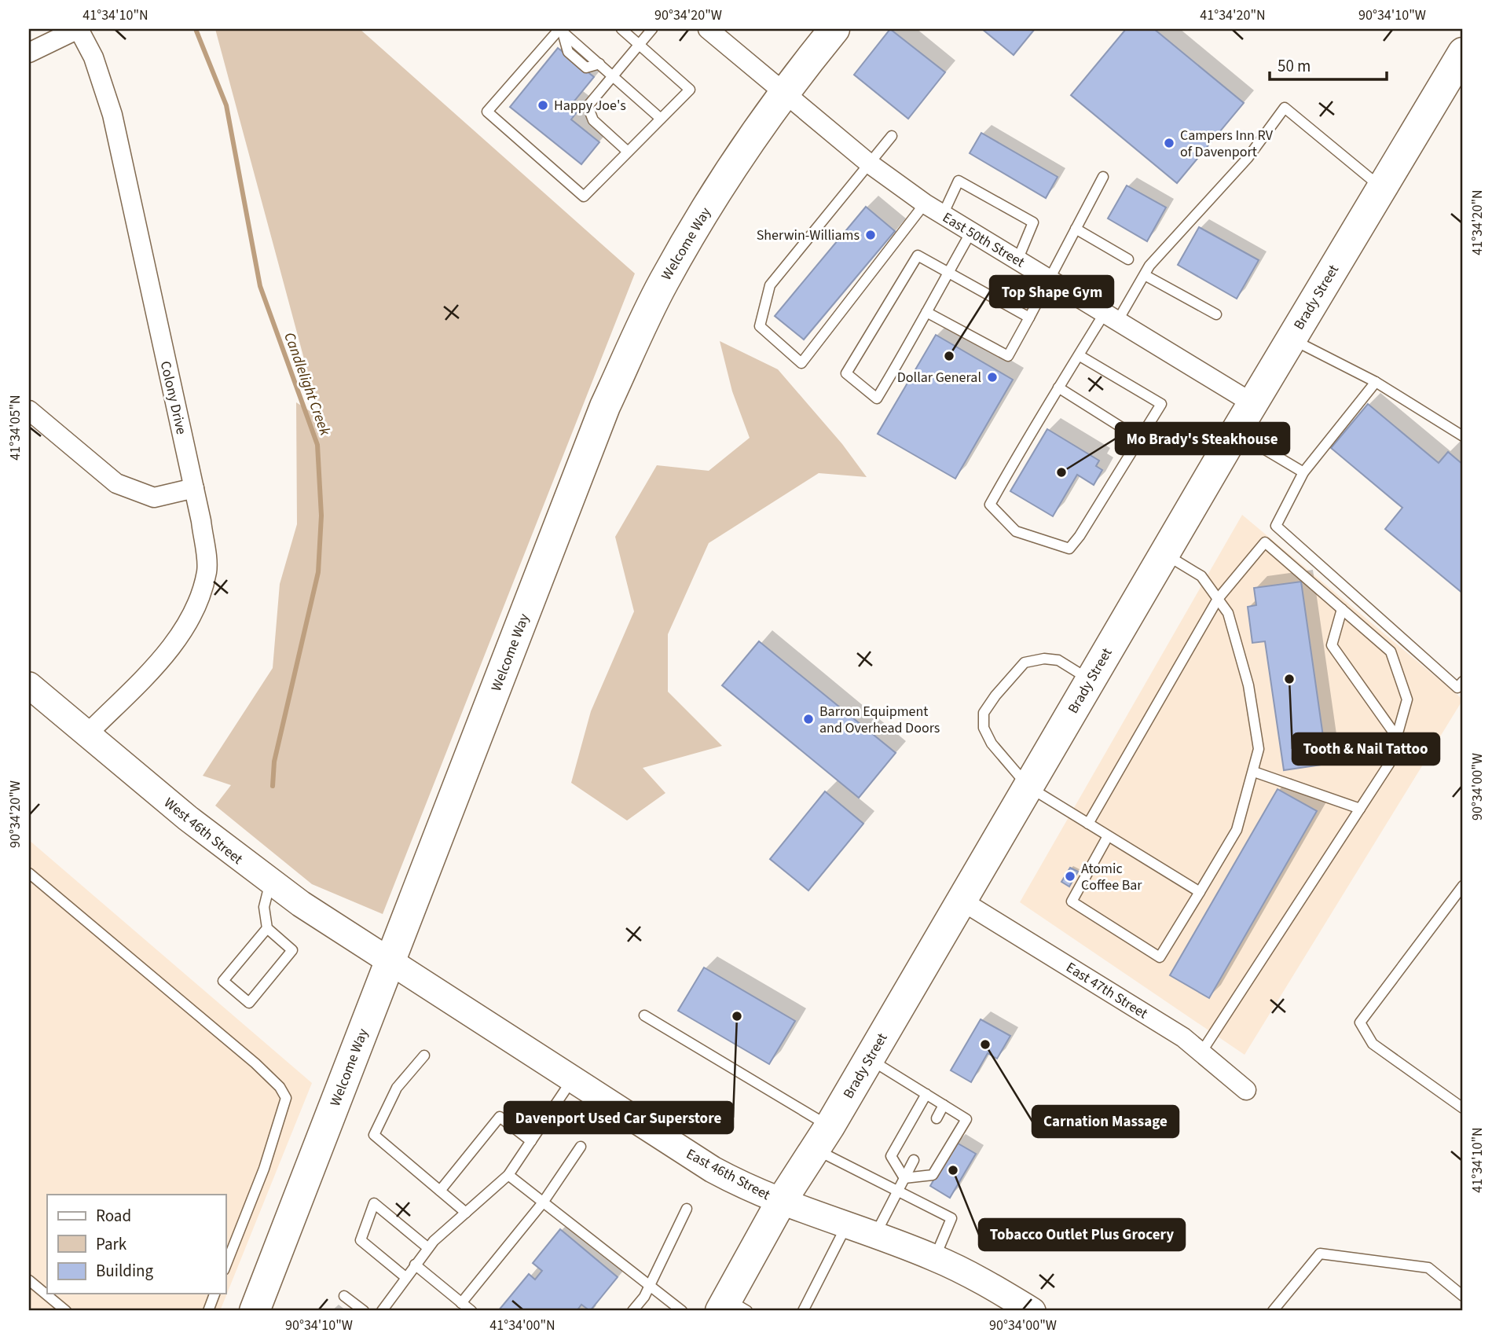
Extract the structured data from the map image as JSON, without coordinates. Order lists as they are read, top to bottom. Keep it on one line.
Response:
{"streets":{"highway":["Welcome Way","Brady Street"],"street":["East 50th Street","Colony Drive","West 46th Street","East 47th Street","East 46th Street"]},"crossings":[["East 50th Street","Welcome Way"],["East 50th Street","Brady Street"],["Welcome Way","West 46th Street"],["Welcome Way","East 46th Street"],["Brady Street","East 47th Street"],["Brady Street","East 46th Street"],["Colony Drive","West 46th Street"],["West 46th Street","East 46th Street"]],"water":["Candlelight Creek"],"places":["Happy Joe's","Campers Inn RV of Davenport","Sherwin-Williams","Top Shape Gym","Dollar General","Mo Brady's Steakhouse","Tooth & Nail Tattoo","Barron Equipment and Overhead Doors","Atomic Coffee Bar","Davenport Used Car Superstore","Carnation Massage","Tobacco Outlet Plus Grocery"],"legend":["Road","Park","Building"],"scale_bar":"50 m","coordinates":["41°34'10\"N","90°34'20\"W","41°34'20\"N","90°34'10\"W","41°34'05\"N","90°34'00\"W","41°34'00\"N"]}
